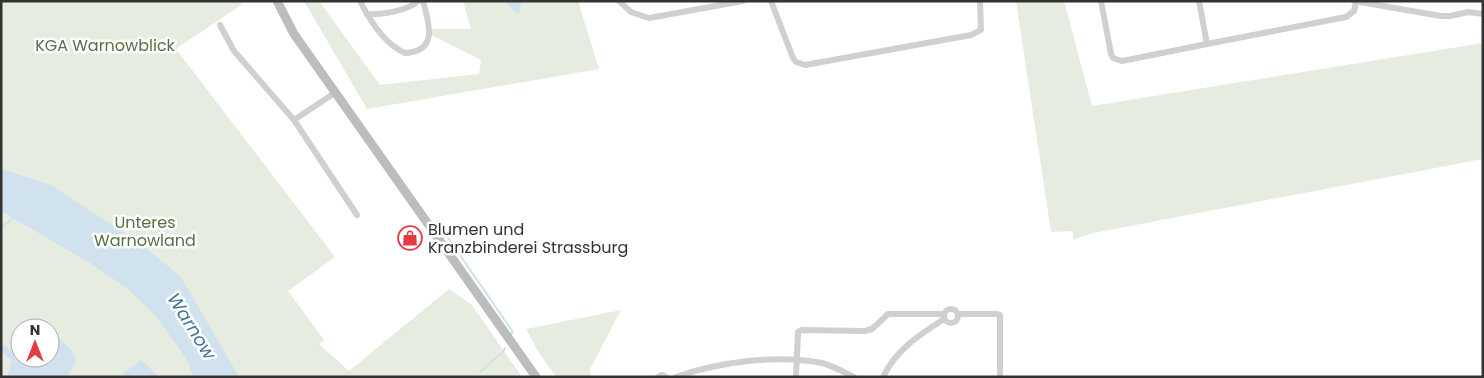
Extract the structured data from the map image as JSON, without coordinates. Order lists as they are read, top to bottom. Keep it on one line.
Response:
{"water":["Warnow"],"parks":["KGA Warnowblick","Unteres Warnowland"],"places":{"shop":["Blumen und Kranzbinderei Strassburg"]},"north":"top"}
